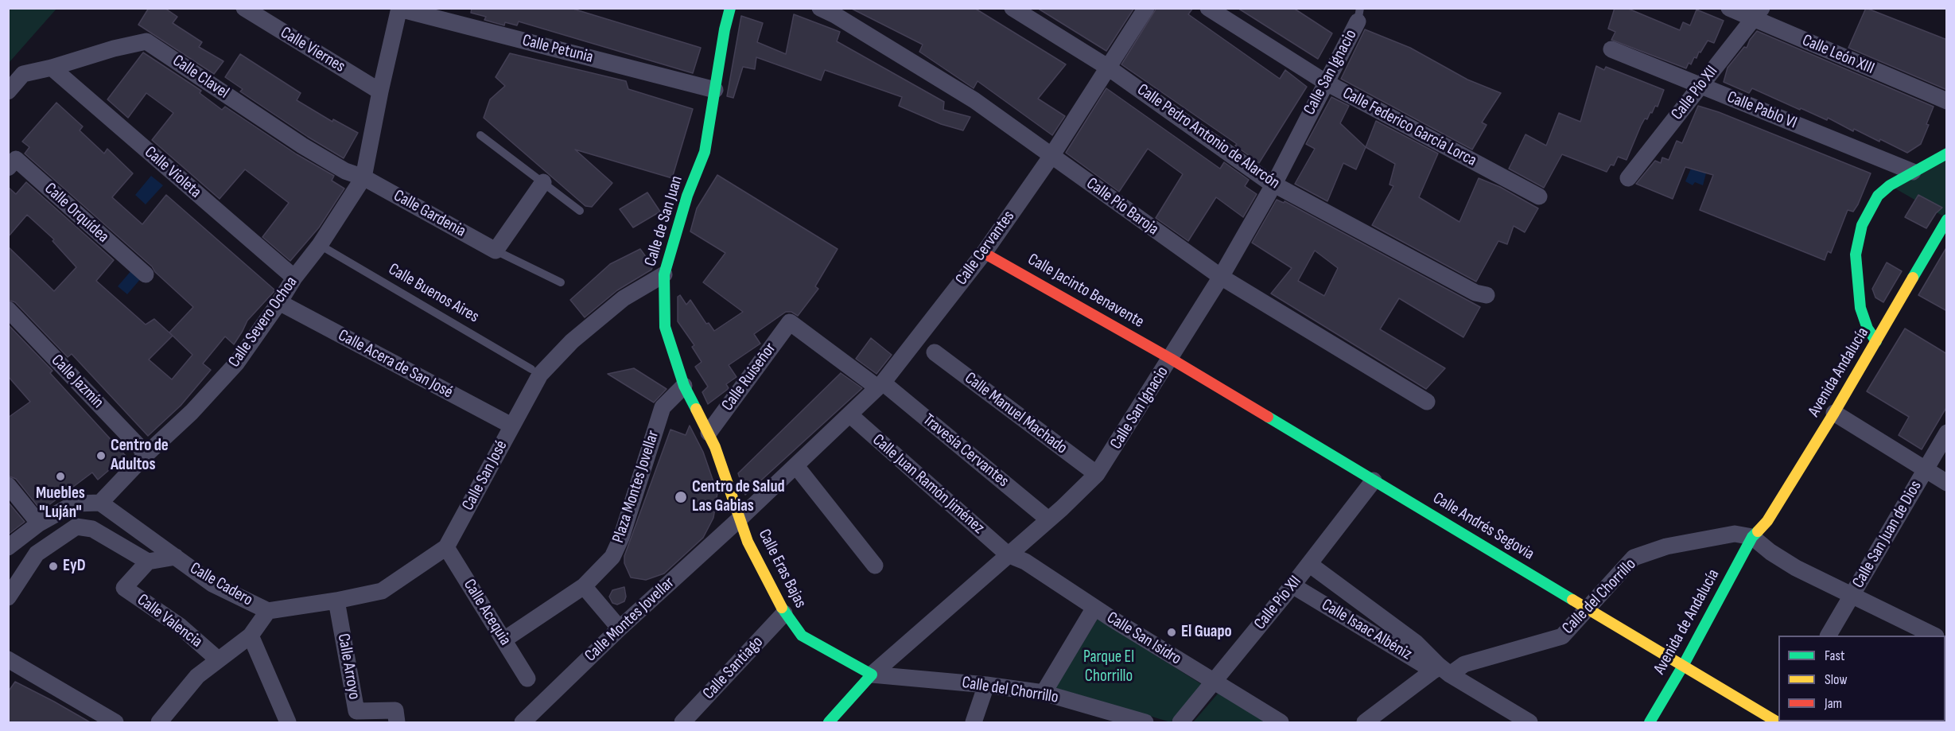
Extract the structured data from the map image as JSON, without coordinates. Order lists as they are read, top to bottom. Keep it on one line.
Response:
{"streets":{"street":["Calle Petunia","Calle Viernes","Calle León XIII","Calle San Ignacio","Calle Clavel","Calle Pío XII","Calle Pablo VI","Calle Federico García Lorca","Calle Pedro Antonio de Alarcón","Calle Violeta","Calle Pío Baroja","Calle Orquídea","Calle Gardenia","Calle de San Juan","Calle Cervantes","Calle Jacinto Benavente","Calle Severo Ochoa","Calle Acera de San José","Avenida Andalucía","Calle Ruiseñor","Calle Jazmín","Calle Manuel Machado","Travesía Cervantes","Calle San José","Calle Juan Ramón Jiménez","Plaza Montes Jovellar","Calle Andrés Segovia","Calle San Juan de Dios","Calle Eras Bajas","Calle Cadero","Calle del Chorrillo","Calle Acequia","Calle Montes Jovellar","Calle Valencia","Avenida de Andalucía","Calle Isaac Albéniz","Calle San Isidro","Calle Arroyo","Calle Santiago"],"lane":["Calle Buenos Aires"]},"crossings":[["Calle Petunia","Calle de San Juan"],["Calle Petunia","Calle Severo Ochoa"],["Calle Viernes","Calle Severo Ochoa"],["Calle León XIII","Calle Pío XII"],["Calle San Ignacio","Calle Federico García Lorca"],["Calle San Ignacio","Calle Pedro Antonio de Alarcón"],["Calle San Ignacio","Calle Pío Baroja"],["Calle San Ignacio","Calle Jacinto Benavente"],["Calle San Ignacio","Calle Manuel Machado"],["Calle San Ignacio","Travesía Cervantes"],["Calle San Ignacio","Calle Juan Ramón Jiménez"],["Calle San Ignacio","Calle Andrés Segovia"],["Calle San Ignacio","Calle Eras Bajas"],["Calle San Ignacio","Calle del Chorrillo"],["Calle San Ignacio","Calle San Isidro"],["Calle Clavel","Calle Violeta"],["Calle Clavel","Calle Gardenia"],["Calle Clavel","Calle Severo Ochoa"],["Calle Pío XII","Calle Pablo VI"],["Calle Pío XII","Calle Andrés Segovia"],["Calle Pío XII","Calle Isaac Albéniz"],["Calle Pío XII","Calle San Isidro"],["Calle Pedro Antonio de Alarcón","Calle Cervantes"],["Calle Violeta","Calle Severo Ochoa"],["Calle Pío Baroja","Calle Cervantes"],["Calle Gardenia","Calle Severo Ochoa"],["Calle de San Juan","Calle Cervantes"],["Calle de San Juan","Calle Ruiseñor"],["Calle de San Juan","Calle San José"],["Calle de San Juan","Plaza Montes Jovellar"],["Calle de San Juan","Calle Eras Bajas"],["Calle de San Juan","Calle Montes Jovellar"],["Calle Cervantes","Calle Jacinto Benavente"],["Calle Cervantes","Travesía Cervantes"],["Calle Cervantes","Calle Juan Ramón Jiménez"],["Calle Cervantes","Calle Eras Bajas"],["Calle Cervantes","Calle Montes Jovellar"],["Calle Jacinto Benavente","Calle Andrés Segovia"],["Calle Buenos Aires","Calle Severo Ochoa"],["Calle Severo Ochoa","Calle Acera de San José"],["Calle Severo Ochoa","Calle Jazmín"],["Calle Severo Ochoa","Calle Cadero"],["Calle Acera de San José","Calle San José"],["Avenida Andalucía","Calle del Chorrillo"],["Avenida Andalucía","Avenida de Andalucía"],["Calle Ruiseñor","Travesía Cervantes"],["Calle San José","Calle Cadero"],["Calle San José","Calle Acequia"],["Calle San José","Calle Valencia"],["Calle San José","Calle Arroyo"],["Calle Juan Ramón Jiménez","Calle San Isidro"],["Plaza Montes Jovellar","Calle Acequia"],["Calle Andrés Segovia","Calle del Chorrillo"],["Calle Andrés Segovia","Avenida de Andalucía"],["Calle Eras Bajas","Calle del Chorrillo"],["Calle Eras Bajas","Calle Montes Jovellar"],["Calle Eras Bajas","Calle Santiago"],["Calle Cadero","Calle Valencia"],["Calle del Chorrillo","Avenida de Andalucía"],["Calle del Chorrillo","Calle Isaac Albéniz"]],"parks":["Parque El Chorrillo"],"places":["Centro de Adultos","Muebles \"Luján\"","Centro de Salud Las Gabias","EyD","El Guapo"],"legend":["Fast","Slow","Jam"]}
